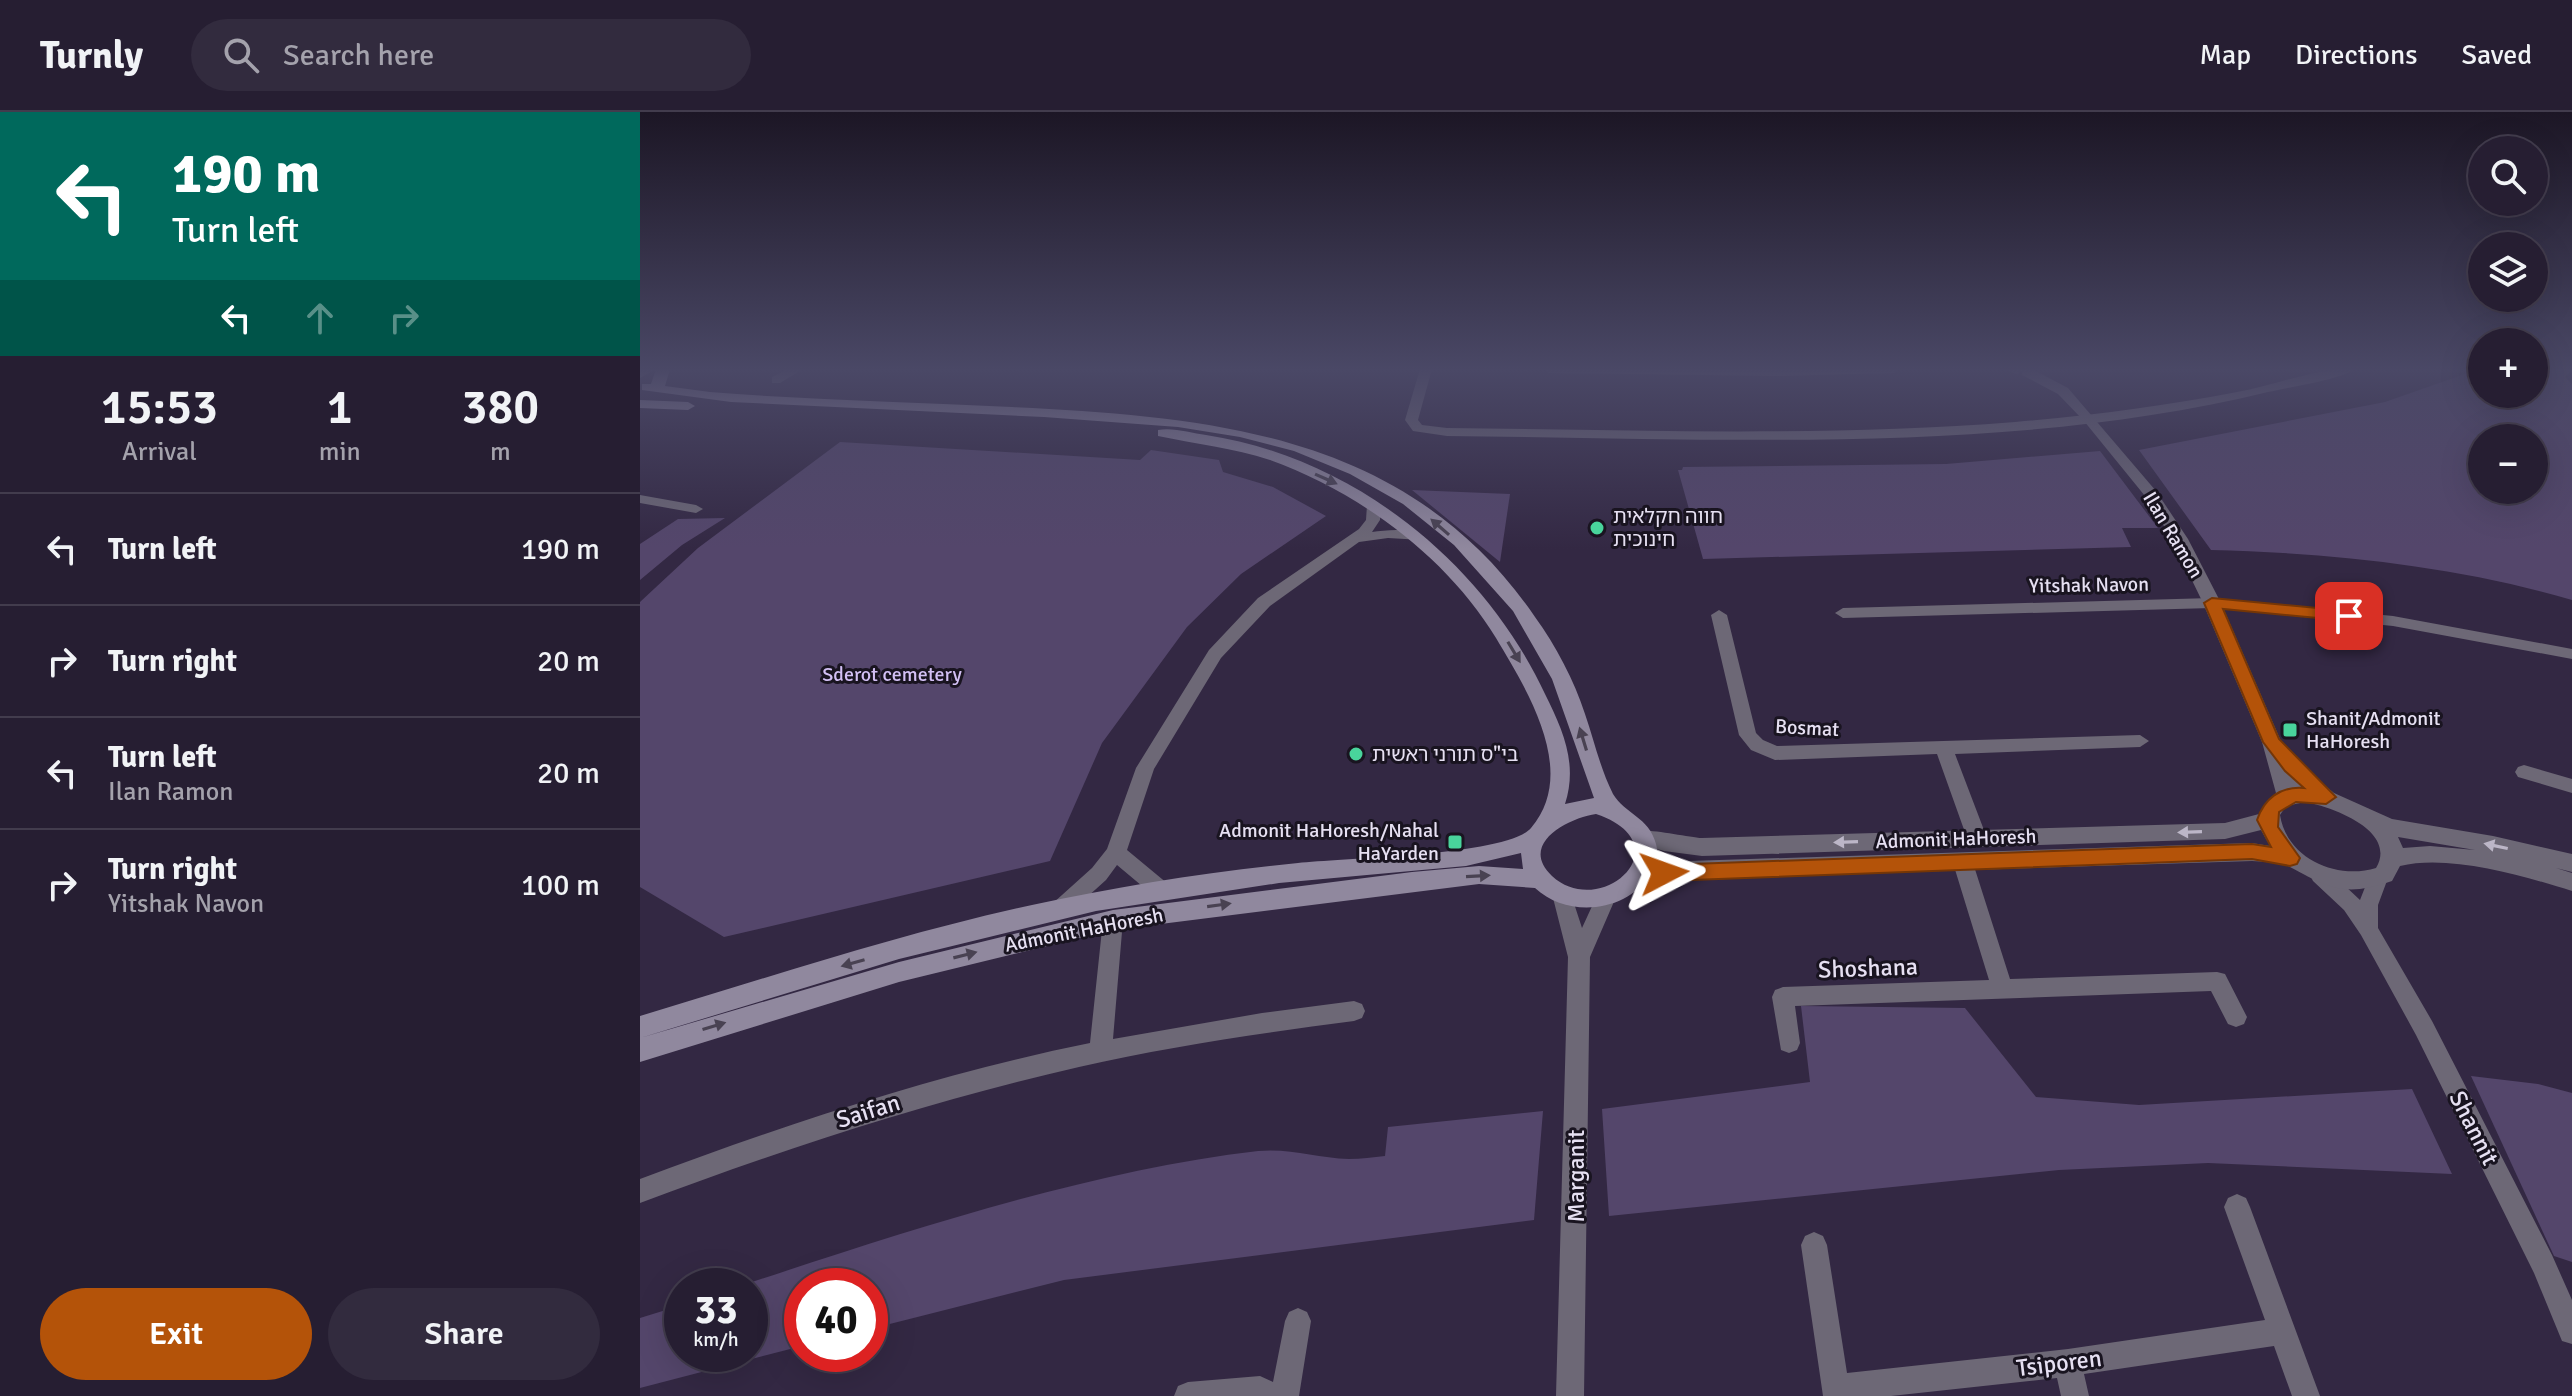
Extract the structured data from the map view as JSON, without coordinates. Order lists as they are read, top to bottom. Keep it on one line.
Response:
{"streets":{"main road":["Admonit HaHoresh"],"street":["Ilan Ramon","Yitshak Navon","Bosmat","Shoshana","Saifan","Shannit","Marganit","Tsiporen"]},"crossings":[["Ilan Ramon","Yitshak Navon"],["Ilan Ramon","Admonit HaHoresh"],["Ilan Ramon","Shannit"],["Admonit HaHoresh","Shannit"],["Admonit HaHoresh","Marganit"]],"parks":["Sderot cemetery"],"places":{"other":["חווה חקלאית חינוכית","בי\"ס תורני ראשית"],"transit":["Shanit/Admonit HaHoresh","Admonit HaHoresh/Nahal HaYarden"]},"page":{"header":"Turnly","search":"Search here","nav":["Map","Directions","Saved"],"turn":["190 m","Turn left"],"map_buttons":["+","−"],"eta":["15:53","Arrival","1","min","380","m"],"list":[{"name":"Turn left","value":"190 m"},{"name":"Turn right","value":"20 m"},{"name":"Turn left","note":"Ilan Ramon","value":"20 m"},{"name":"Turn right","note":"Yitshak Navon","value":"100 m"}],"speed":"33 km/h","limit":"40","buttons":["Exit","Share"]}}
